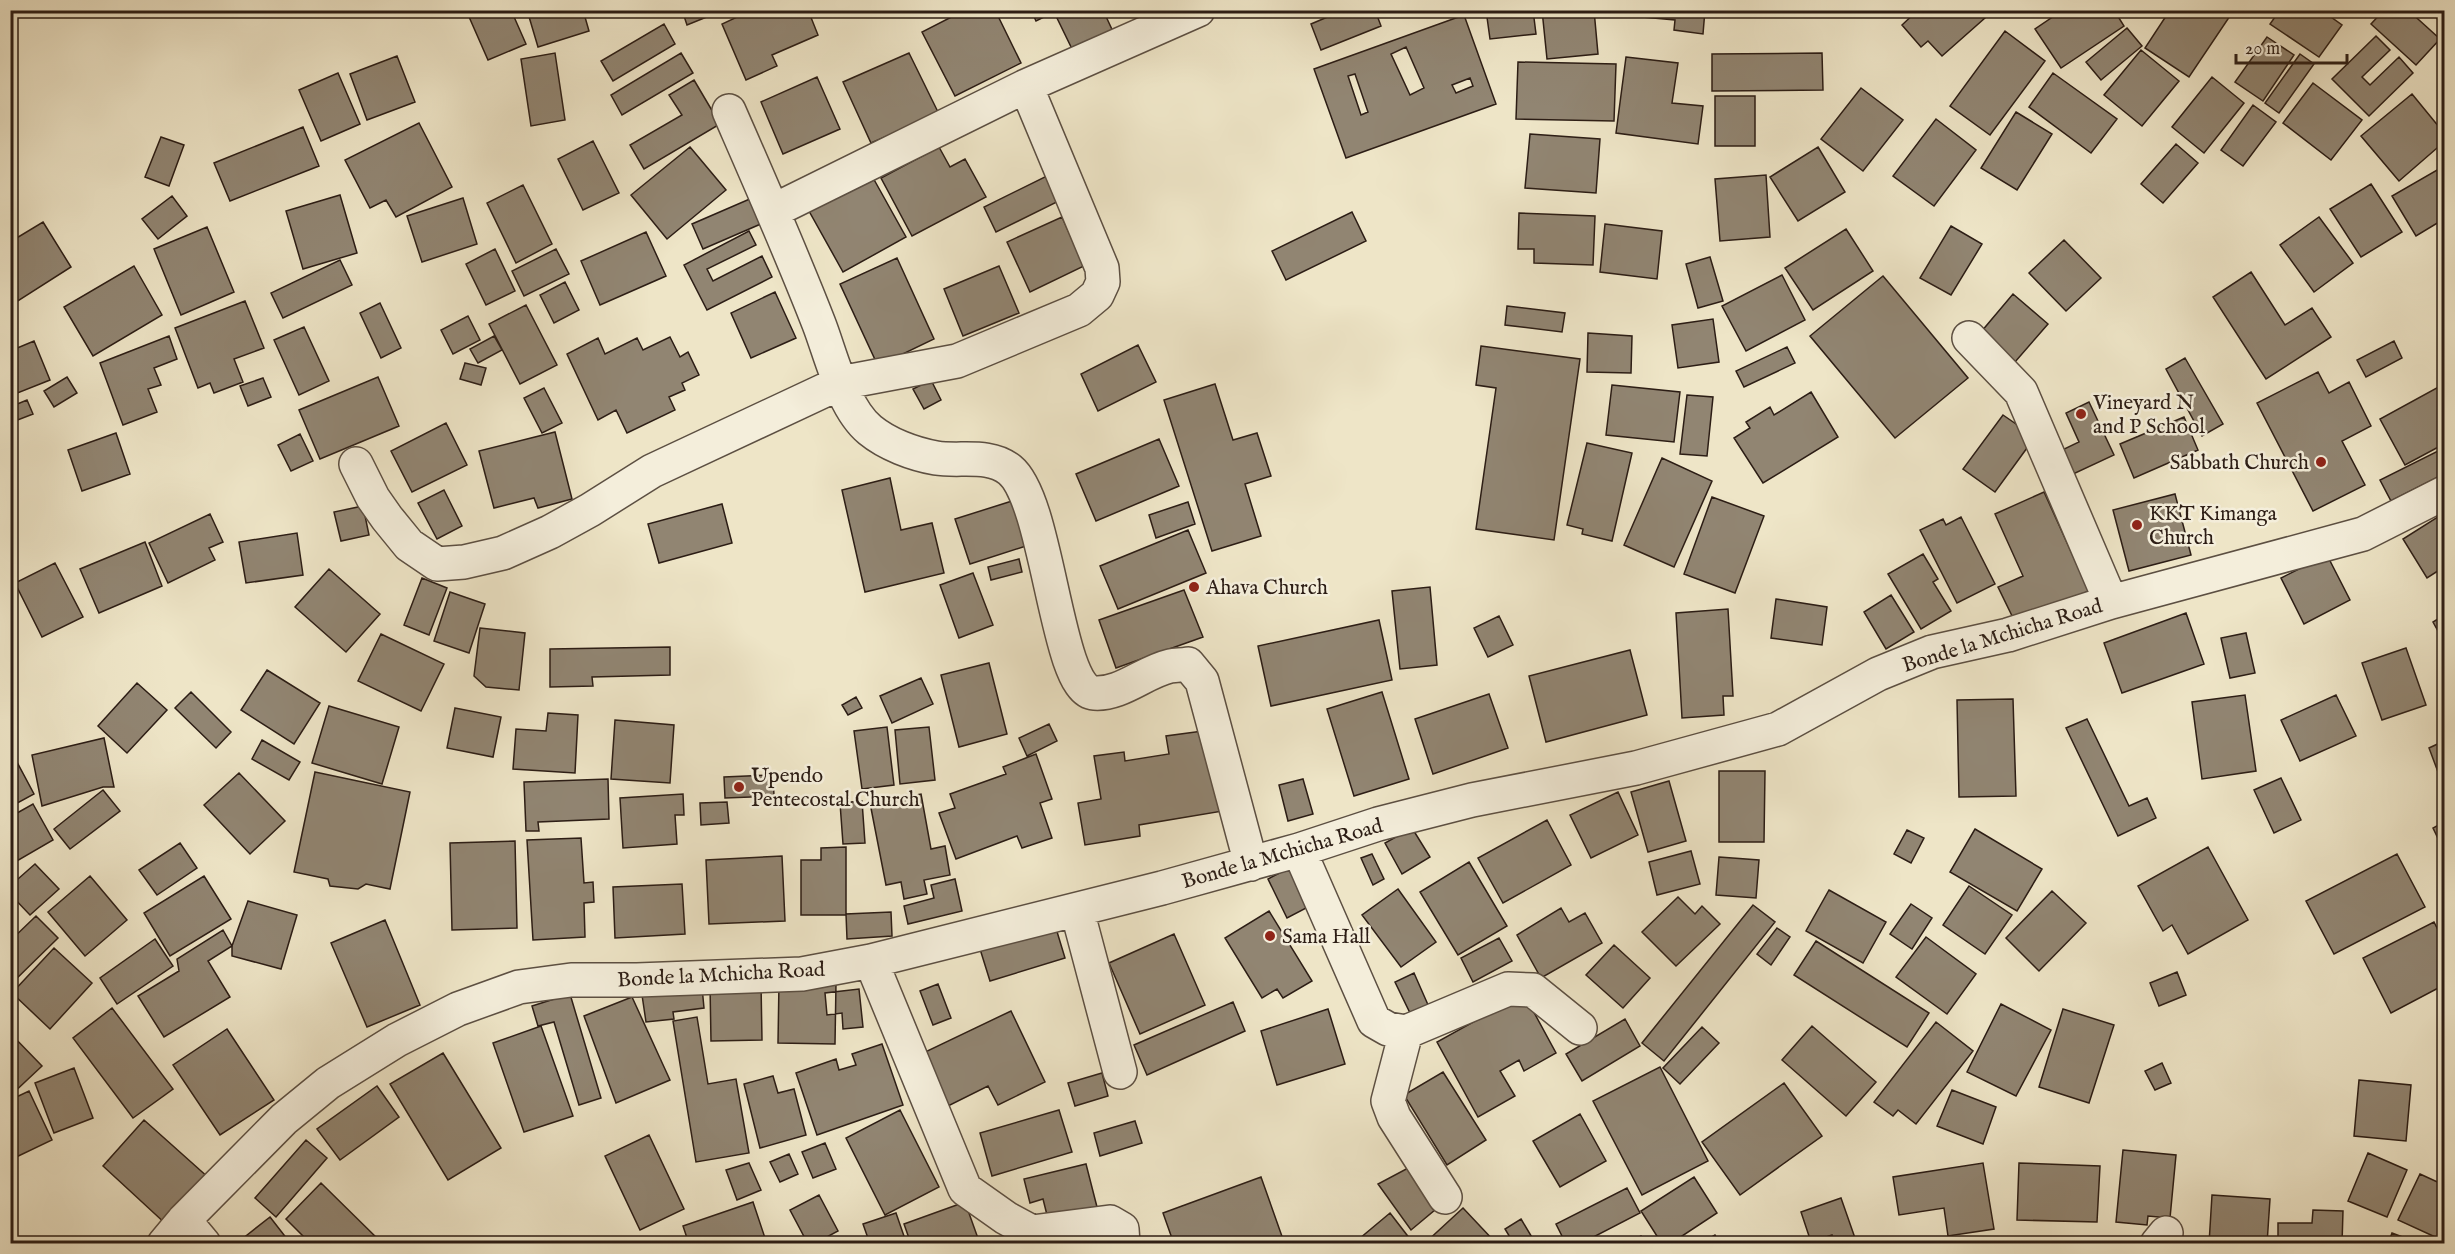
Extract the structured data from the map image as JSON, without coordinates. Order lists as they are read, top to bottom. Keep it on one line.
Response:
{"streets":{"street":["Bonde la Mchicha Road"]},"places":["Vineyard N and P School","Sabbath Church","KKT Kimanga Church","Ahava Church","Upendo Pentecostal Church","Sama Hall"],"scale_bar":"20 m"}
